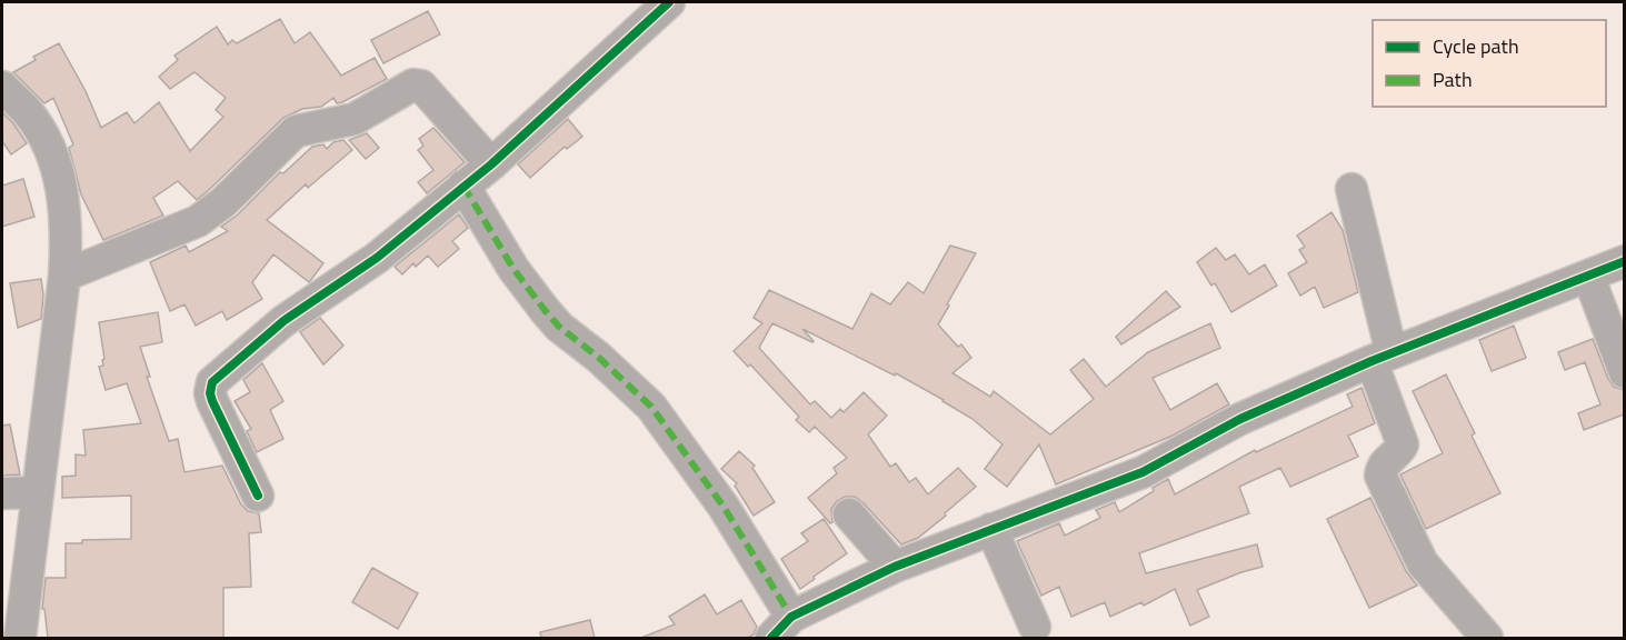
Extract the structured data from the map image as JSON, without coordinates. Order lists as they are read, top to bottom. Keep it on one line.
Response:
{"legend":["Cycle path","Path"]}
